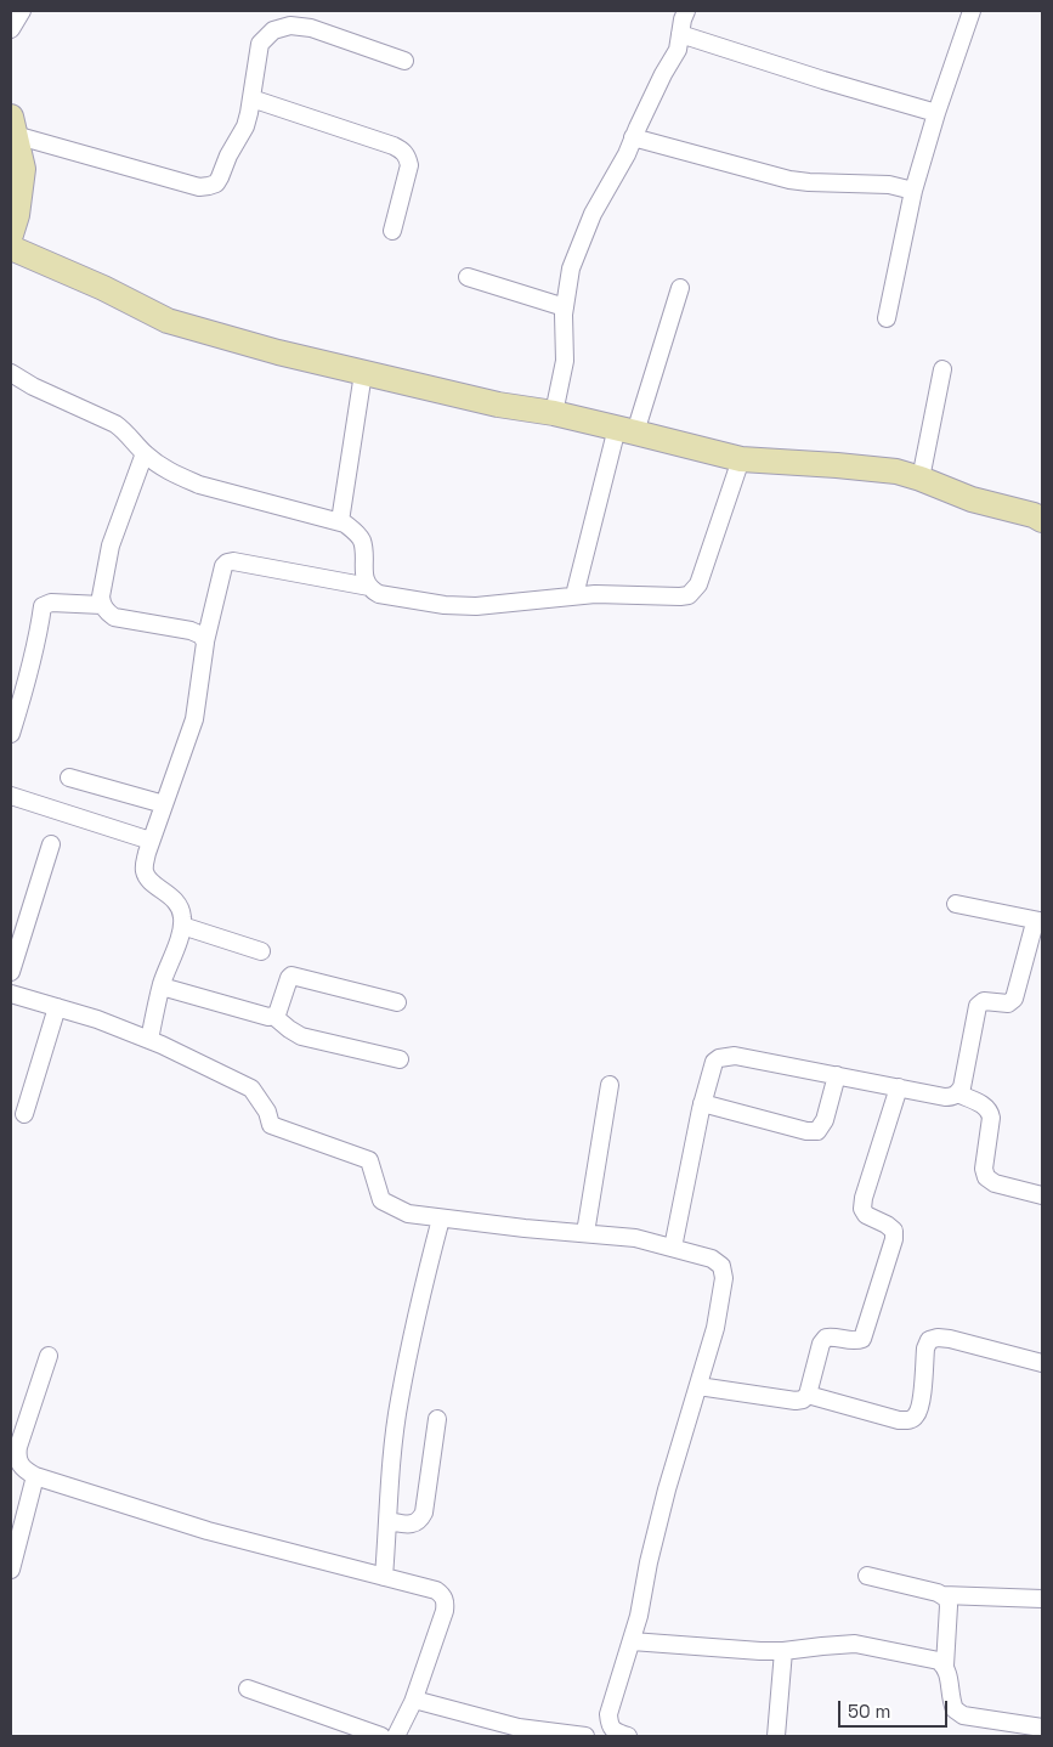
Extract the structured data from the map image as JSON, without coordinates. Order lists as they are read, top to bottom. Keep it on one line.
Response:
{"scale_bar":"50 m"}
